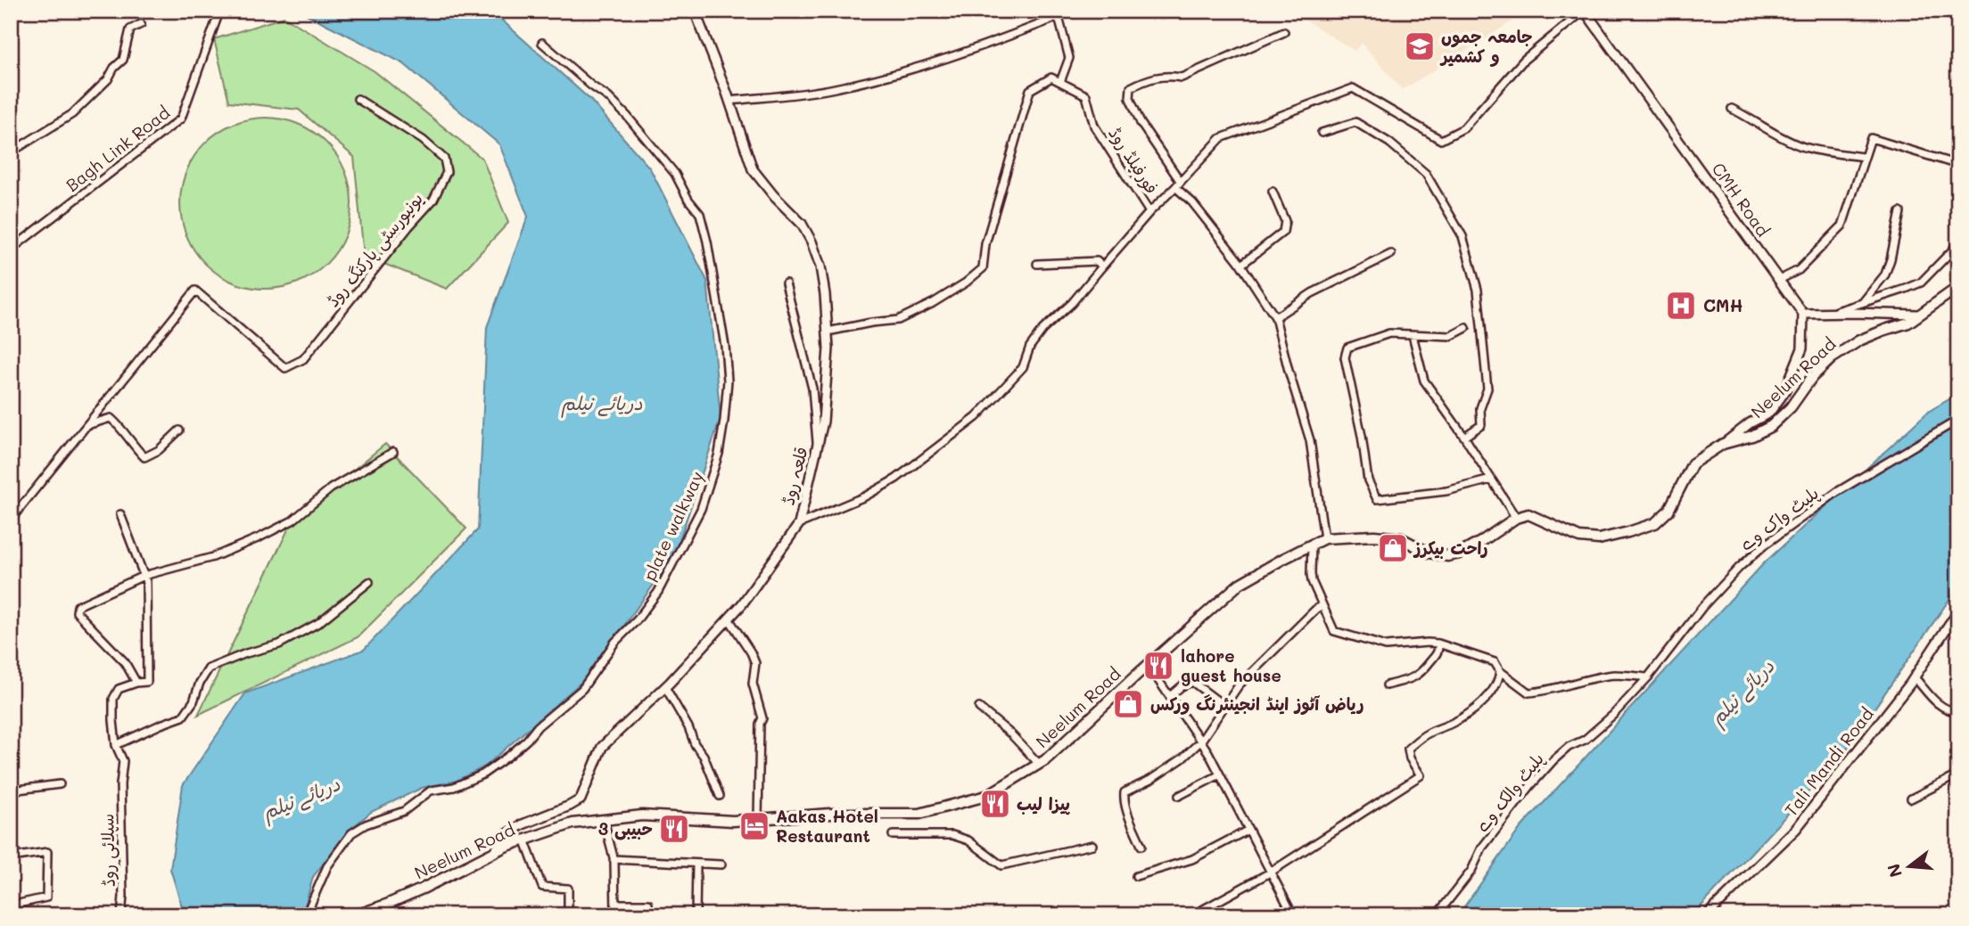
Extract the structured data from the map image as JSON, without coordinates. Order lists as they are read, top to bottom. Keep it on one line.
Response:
{"streets":{"main road":["Neelum Road"],"street":["Bagh Link Road","فورفیلڈ روڈ","CMH Road","یونیورسٹی پارکنگ روڈ","قلعہ روڈ","پلیٹ واک وے","plate walkway","Tali Mandi Road","پلیٹ والک وے","سپلائی روڈ"]},"crossings":[["فورفیلڈ روڈ","Neelum Road"],["Neelum Road","قلعہ روڈ"],["پلیٹ واک وے","پلیٹ والک وے"]],"water":["دریائے نیلم"],"places":{"school or university":["جامعہ جموں و کشمیر"],"hospital":["CMH"],"shop":["راحت بیکرز","ریاض آٹوز اینڈ انجینئرنگ ورکس"],"restaurant":["lahore guest house","پیزا لیب","حبیبی 3"],"hotel":["Aakas Hotel Restaurant"]},"north":"left"}
